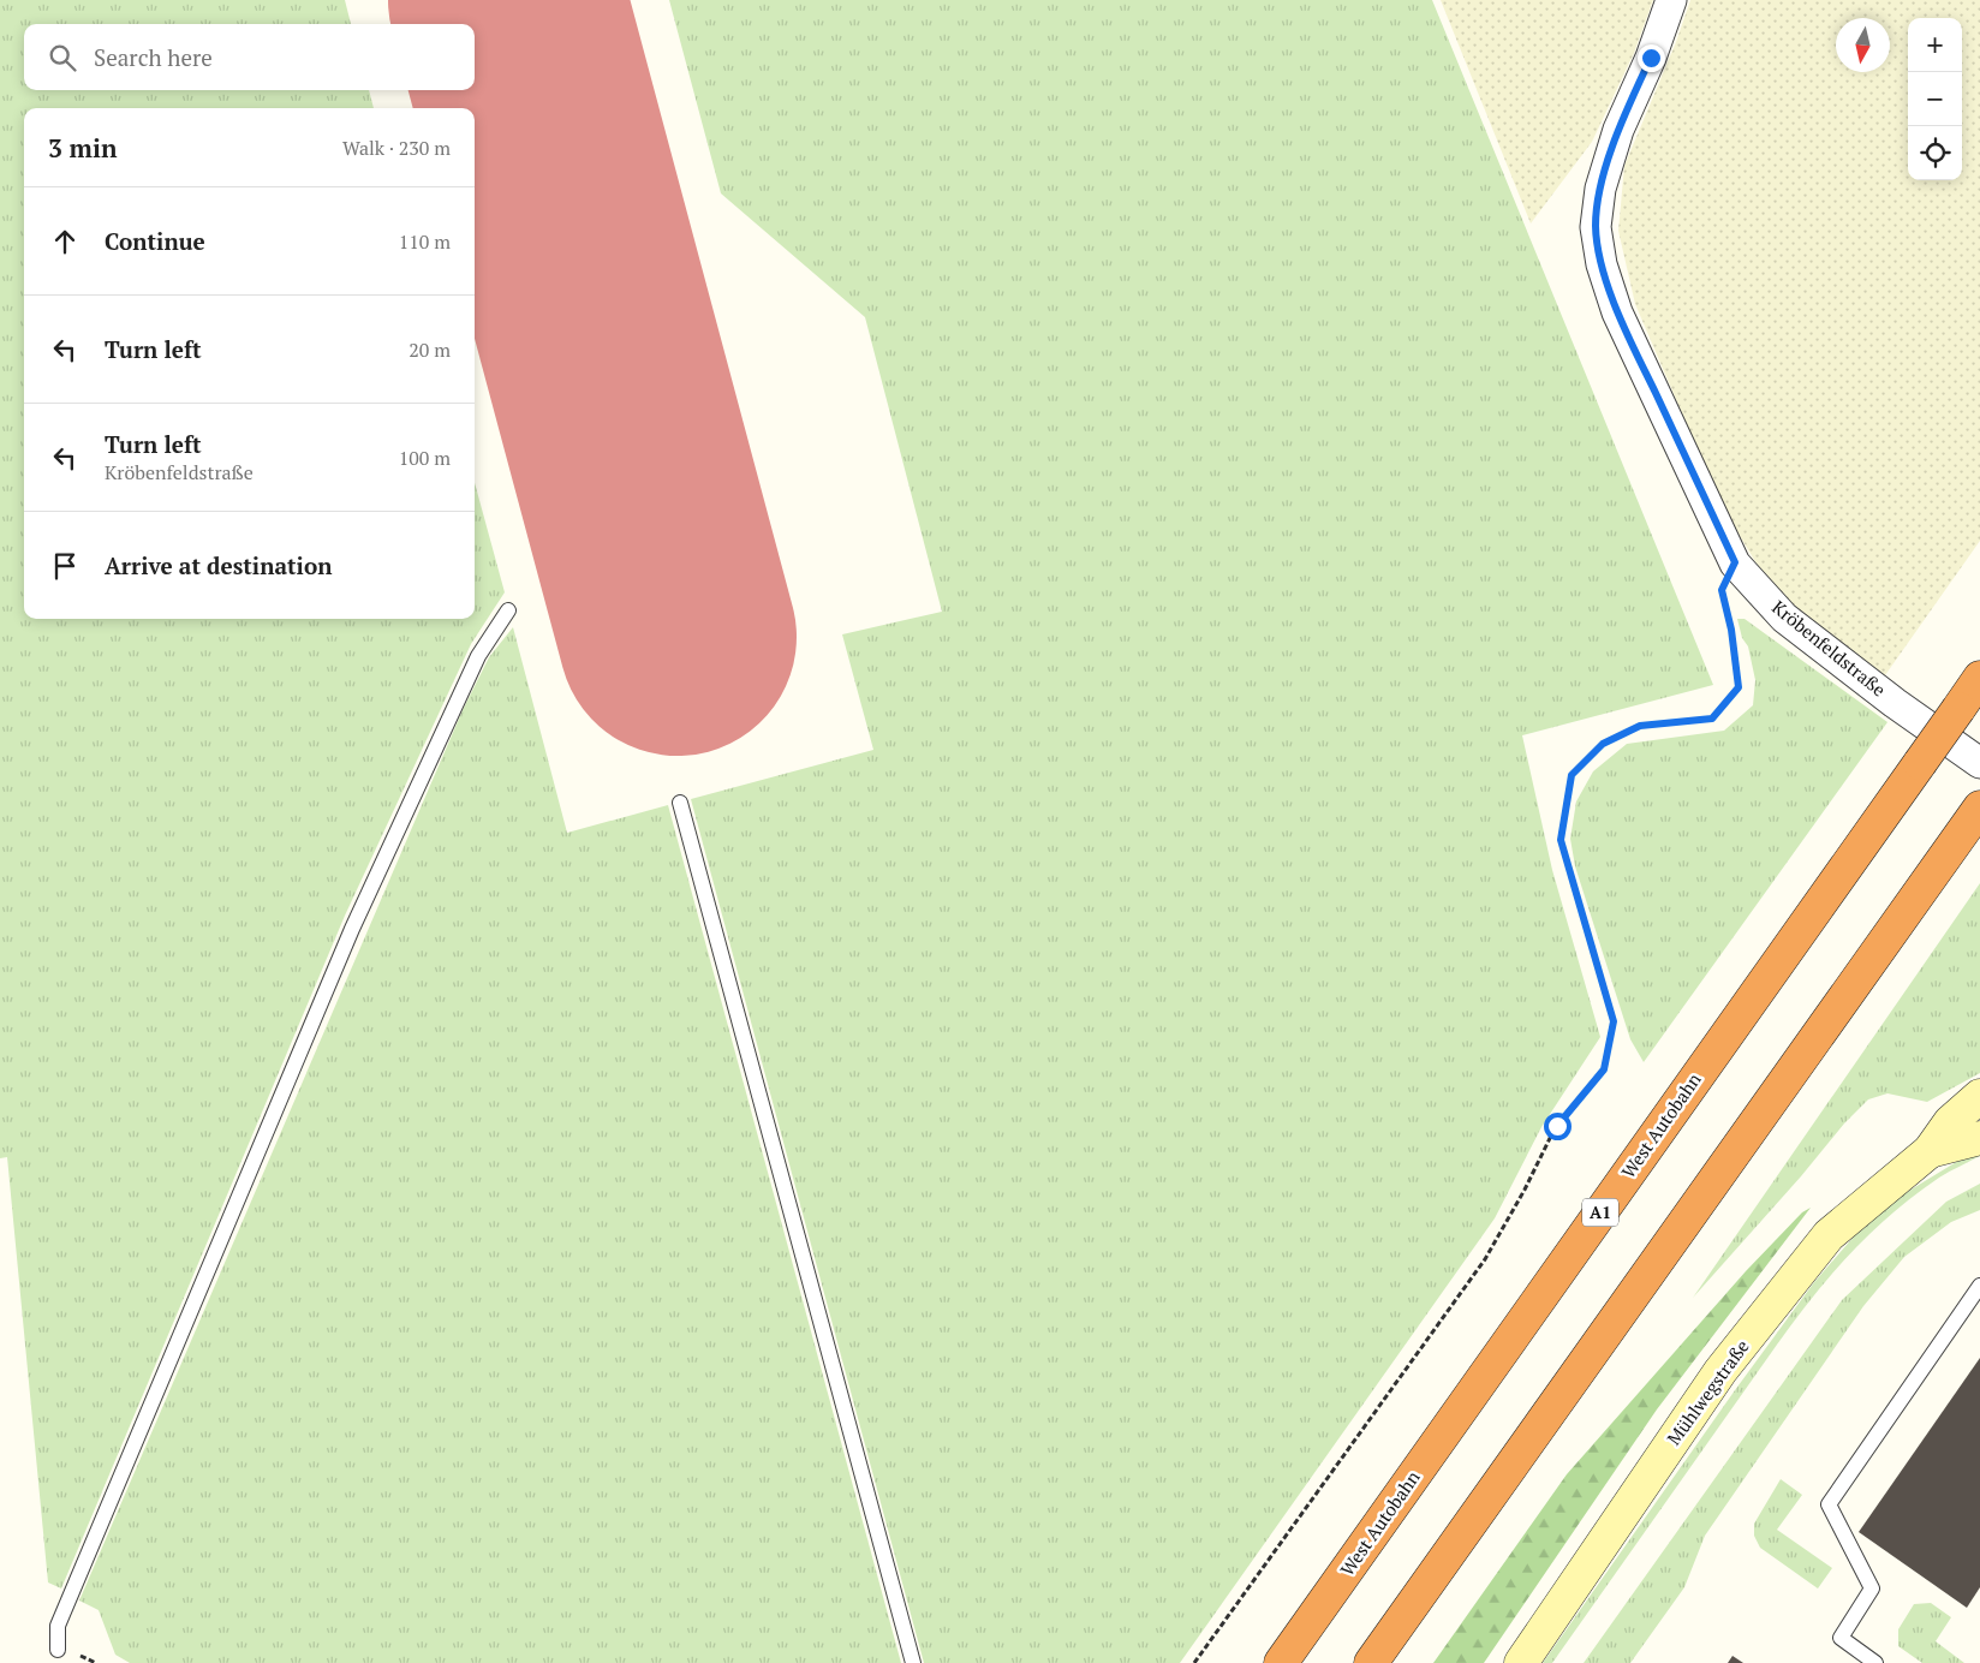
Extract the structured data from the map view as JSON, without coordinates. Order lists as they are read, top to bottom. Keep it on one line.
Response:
{"streets":{"highway":["West Autobahn","A1"],"street":["Kröbenfeldstraße","Mühlwegstraße"]},"north":"bottom","page":{"map_buttons":["+","−"],"search":"Search here","heading":["3 min","Walk · 230 m"],"list":[["Continue","110 m"],["Turn left","20 m"],["Turn left","Kröbenfeldstraße","100 m"],"Arrive at destination"]}}
